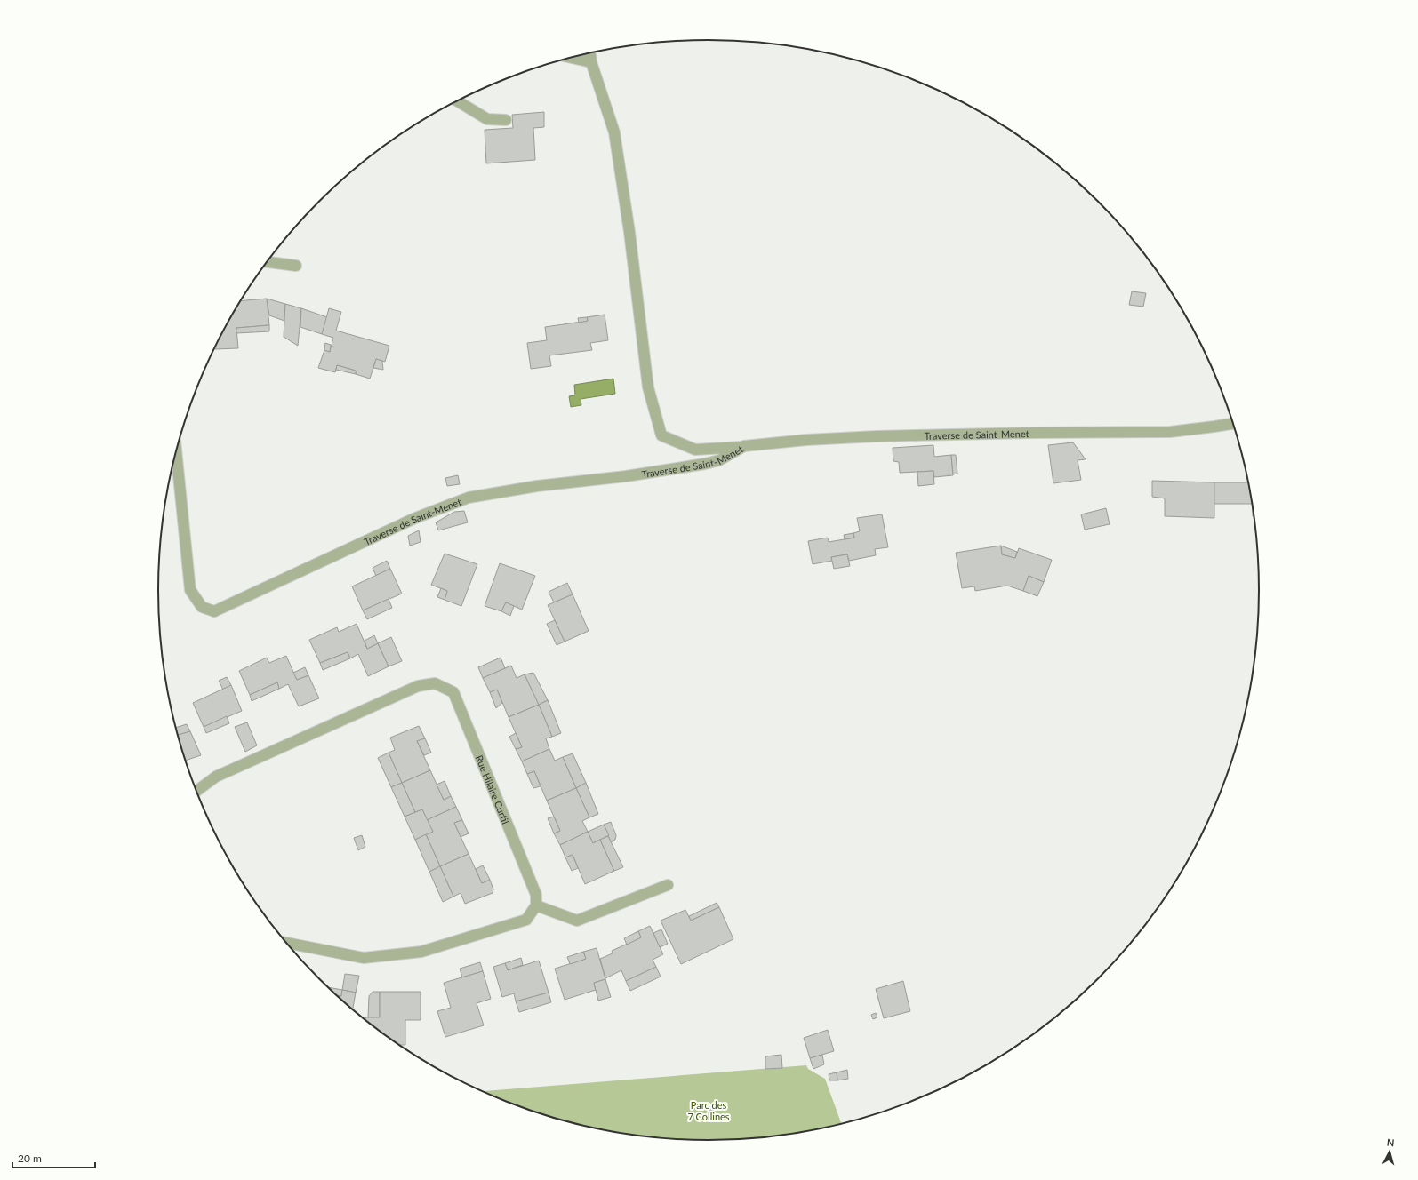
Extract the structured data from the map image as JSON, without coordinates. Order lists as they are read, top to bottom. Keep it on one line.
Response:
{"streets":{"street":["Traverse de Saint-Menet","Rue Hilaire Curtil"]},"parks":["Parc des 7 Collines"],"scale_bar":"20 m","north":"top"}
